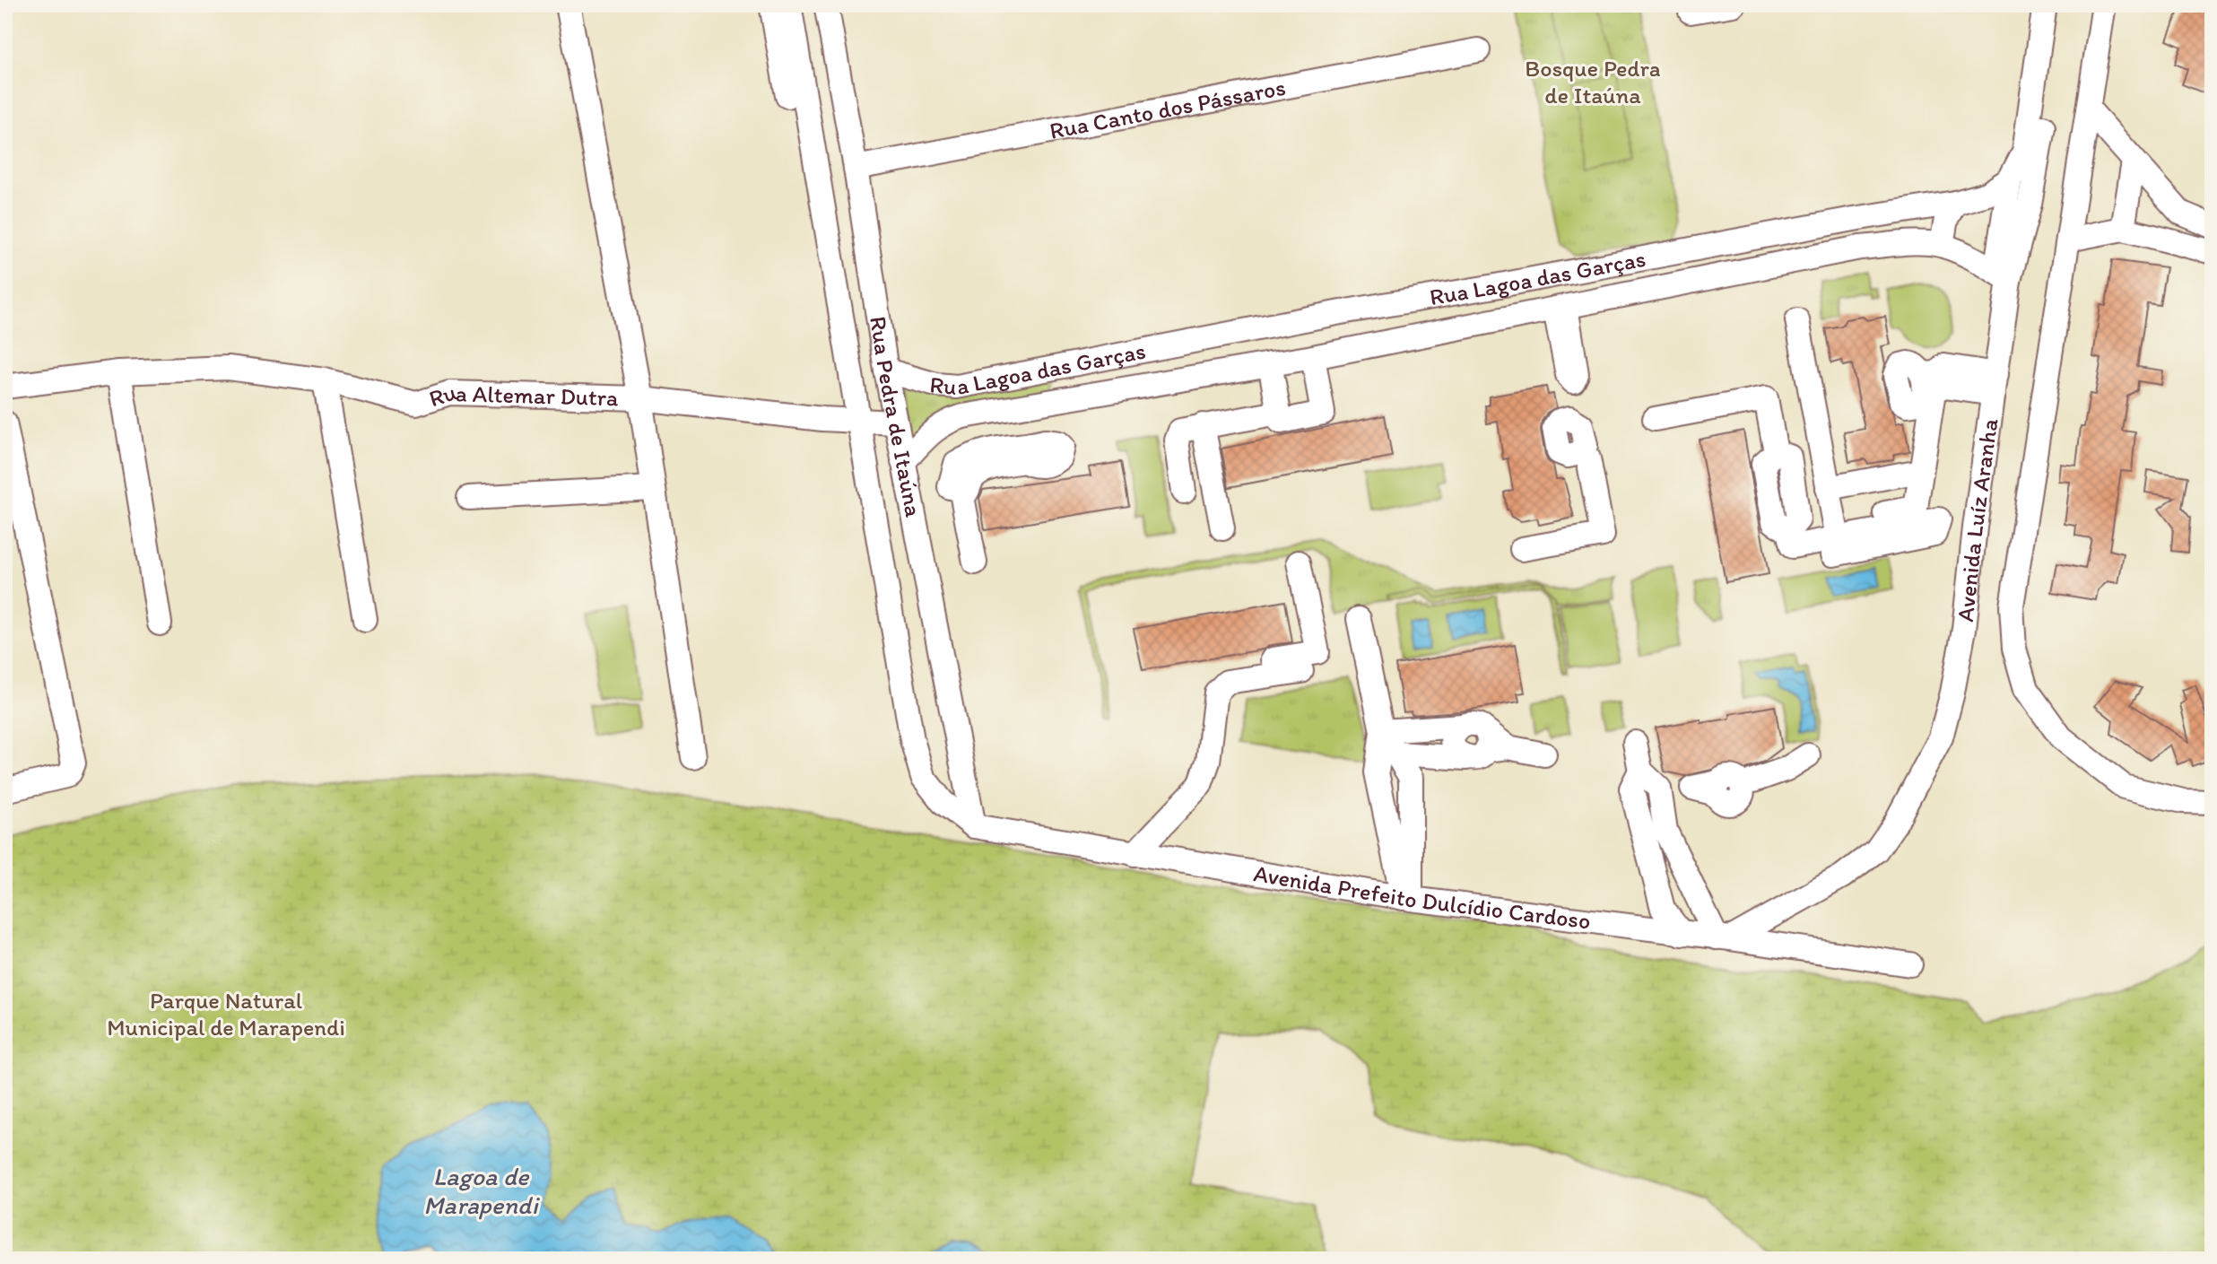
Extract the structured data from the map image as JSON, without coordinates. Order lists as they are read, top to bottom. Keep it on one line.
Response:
{"streets":{"street":["Rua Canto dos Pássaros","Rua Lagoa das Garças","Rua Altemar Dutra","Rua Pedra de Itaúna","Avenida Luíz Aranha","Avenida Prefeito Dulcídio Cardoso"]},"crossings":[["Rua Canto dos Pássaros","Rua Pedra de Itaúna"],["Rua Lagoa das Garças","Rua Pedra de Itaúna"],["Rua Lagoa das Garças","Avenida Luíz Aranha"],["Rua Altemar Dutra","Rua Pedra de Itaúna"],["Rua Pedra de Itaúna","Avenida Prefeito Dulcídio Cardoso"],["Avenida Luíz Aranha","Avenida Prefeito Dulcídio Cardoso"]],"water":["Lagoa de Marapendi"],"parks":["Bosque Pedra de Itaúna","Parque Natural Municipal de Marapendi"]}
